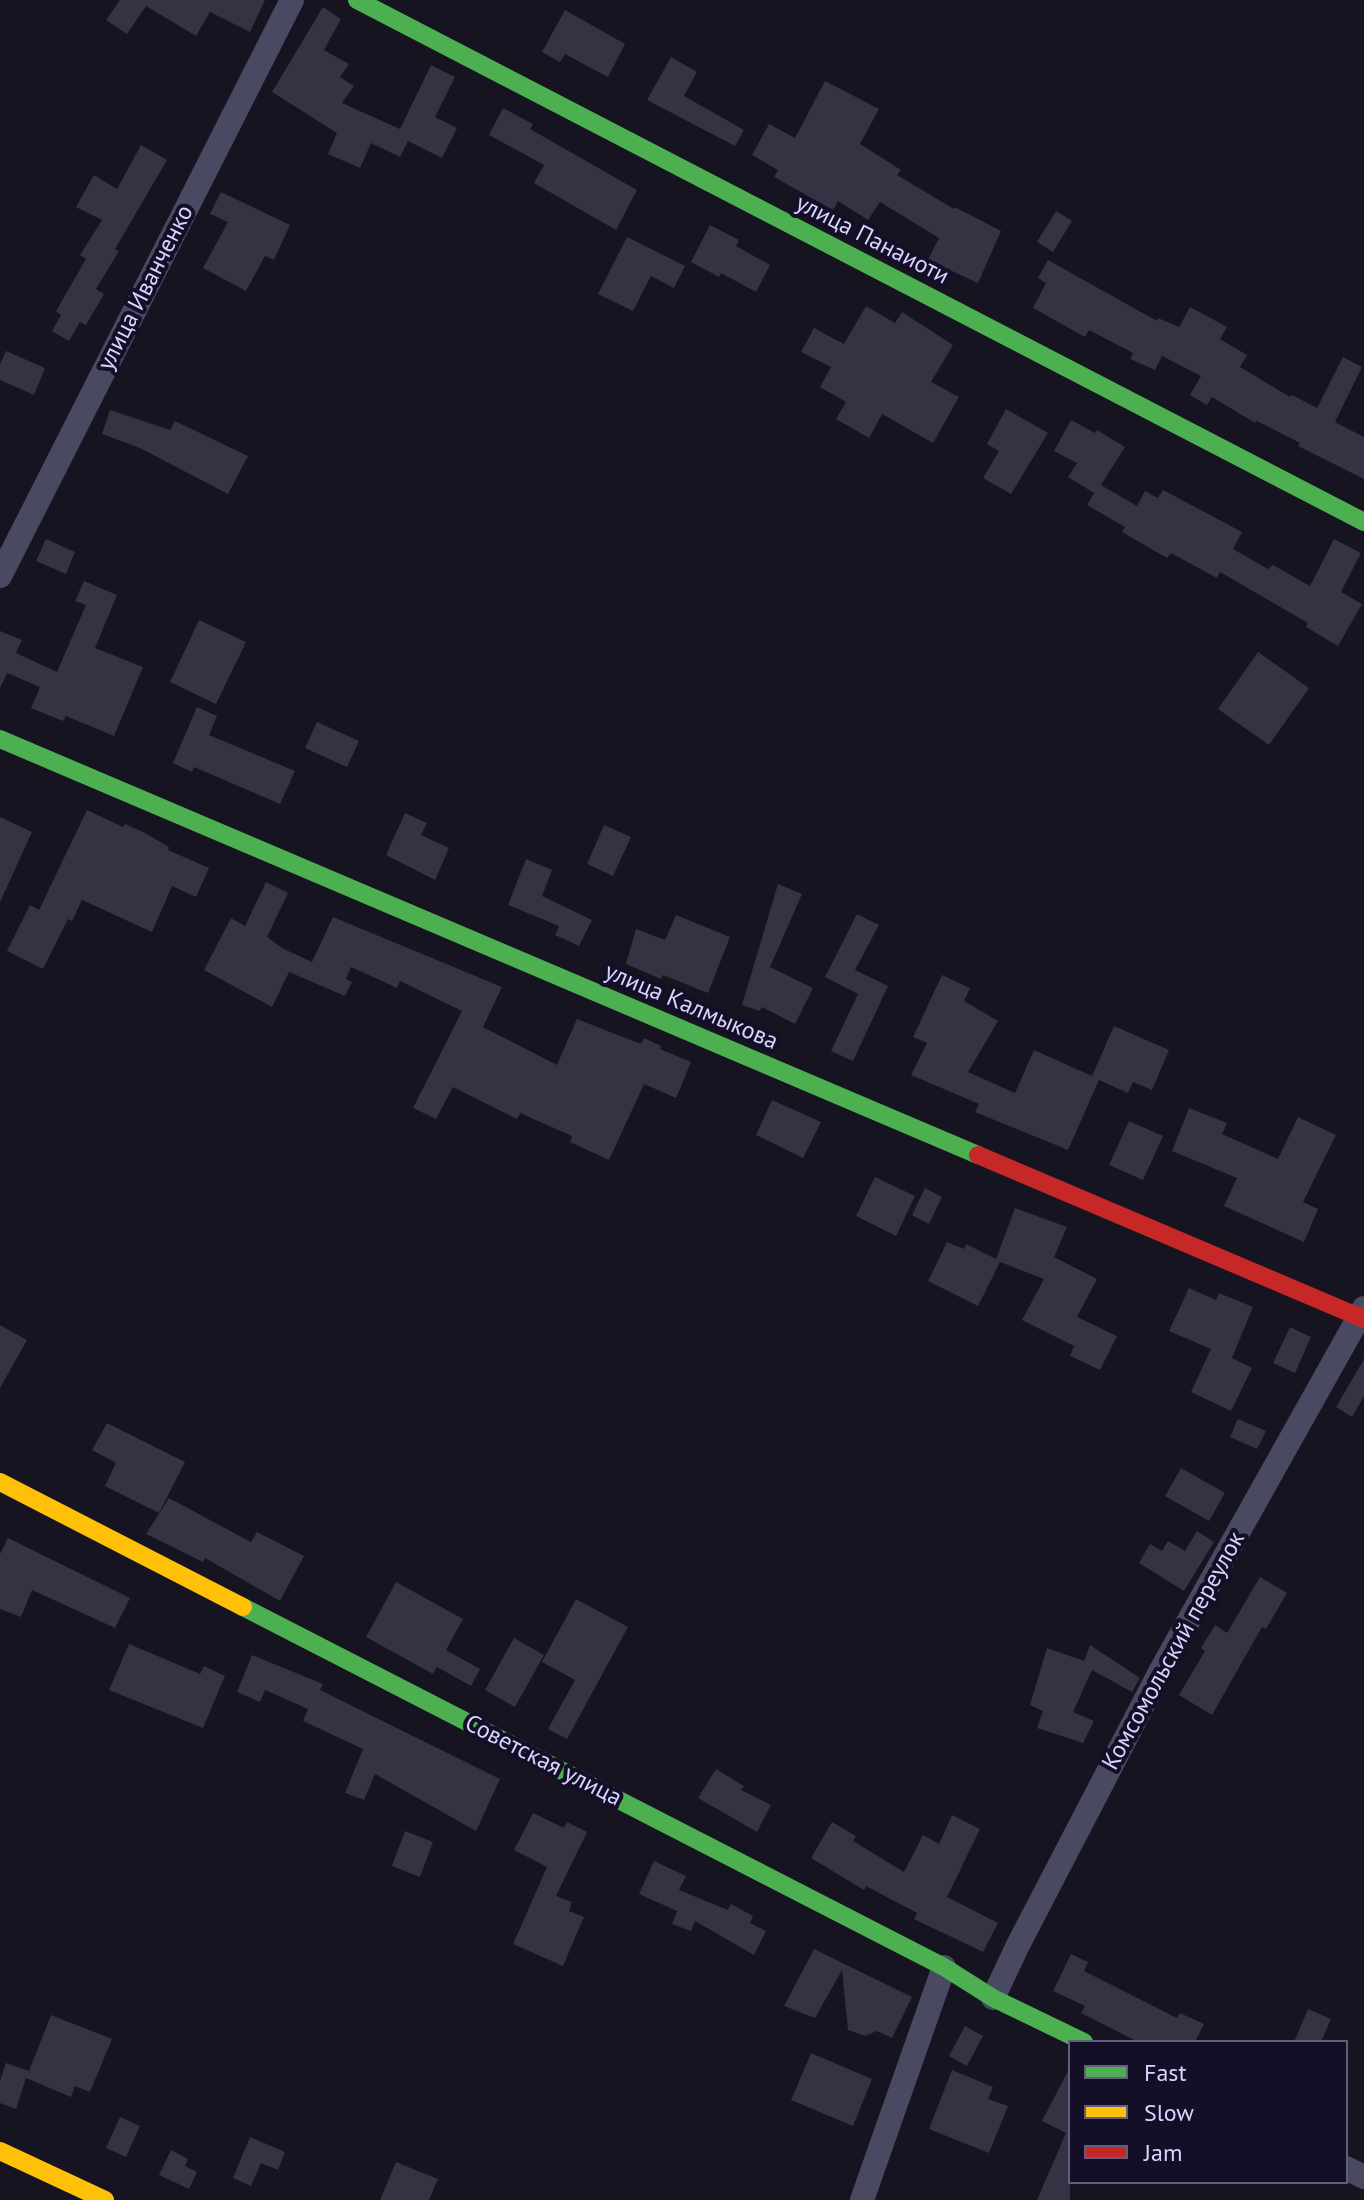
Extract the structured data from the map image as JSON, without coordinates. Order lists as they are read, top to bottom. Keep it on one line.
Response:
{"streets":{"street":["улица Панаиоти","улица Иванченко","улица Калмыкова","Комсомольский переулок","Советская улица"]},"crossings":[["улица Калмыкова","Комсомольский переулок"],["Комсомольский переулок","Советская улица"]],"legend":["Fast","Slow","Jam"]}
